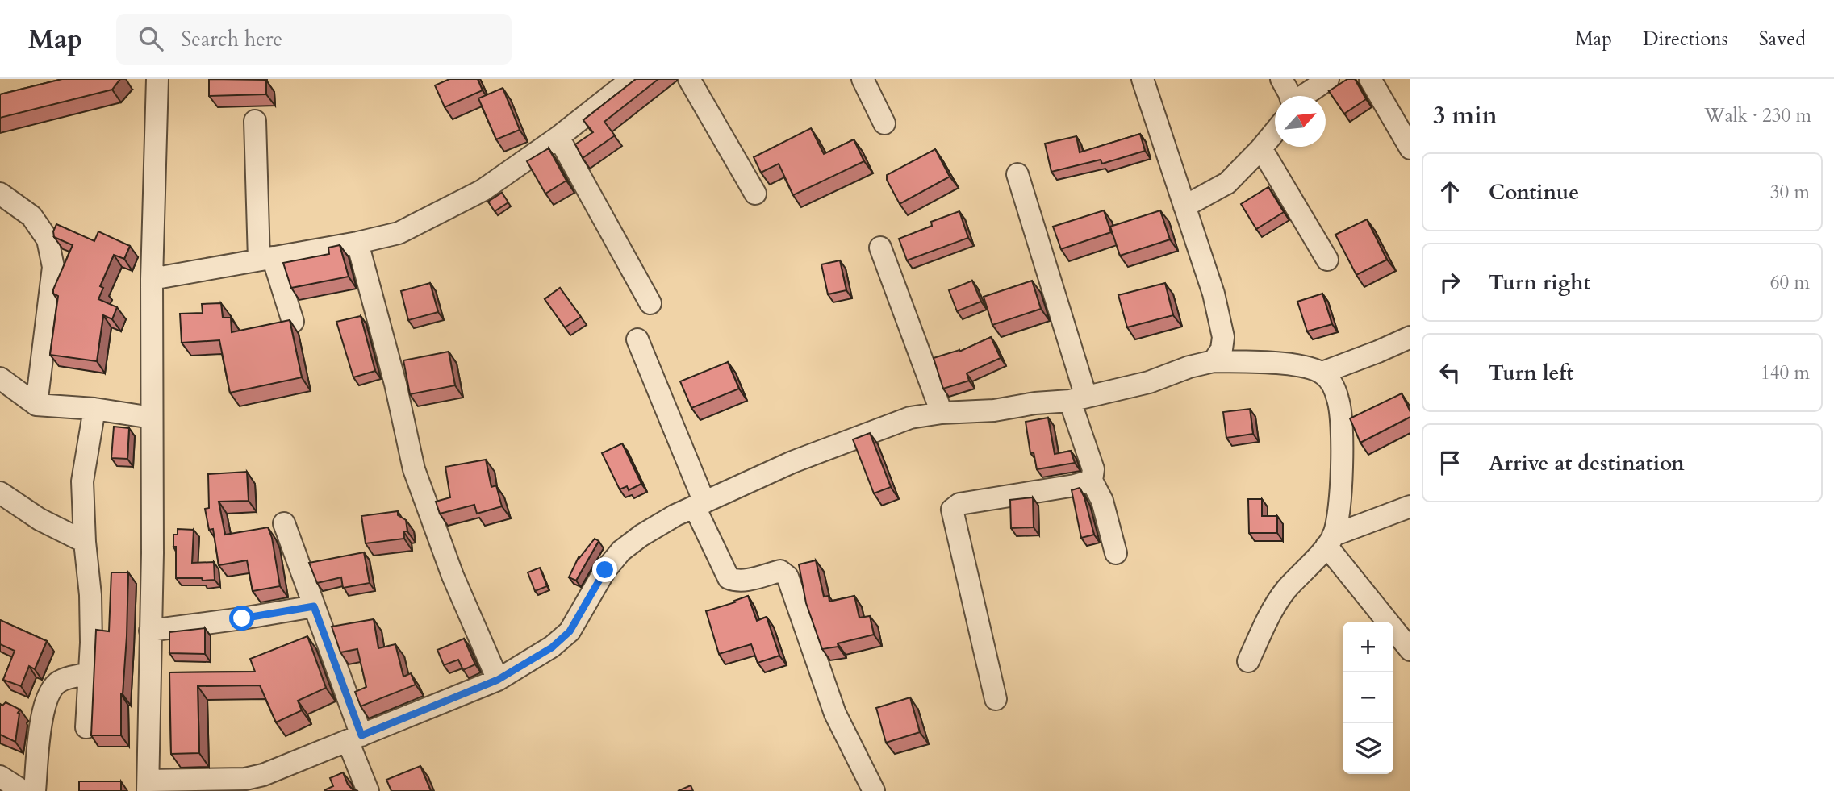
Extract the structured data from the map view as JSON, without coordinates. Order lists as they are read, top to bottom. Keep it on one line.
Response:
{"north":"top right","page":{"header":"Map","search":"Search here","nav":["Map","Directions","Saved"],"heading":["3 min","Walk · 230 m"],"list":[["Continue","30 m"],["Turn right","60 m"],["Turn left","140 m"],"Arrive at destination"],"map_buttons":["+","−"]}}
